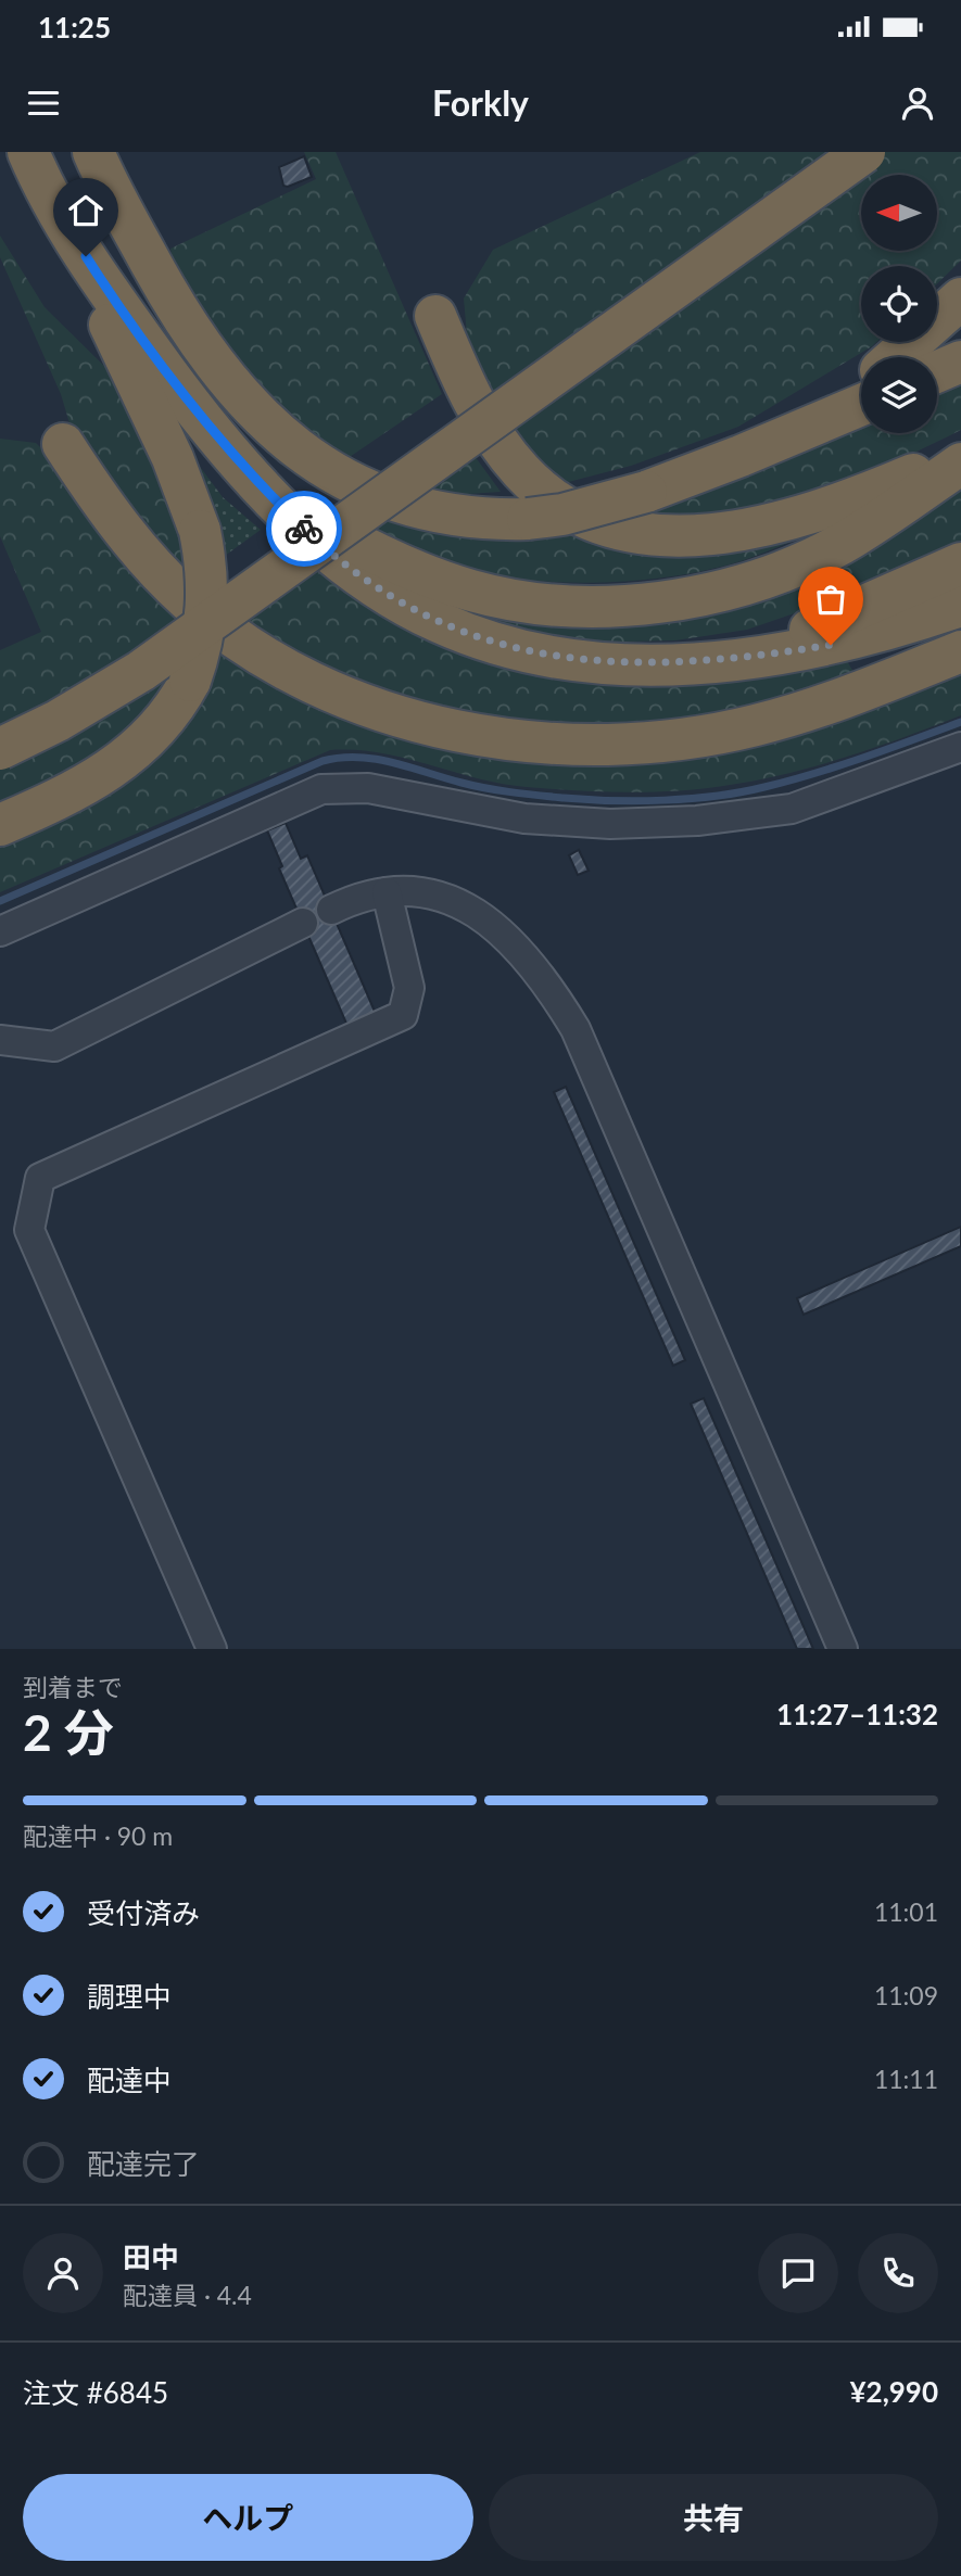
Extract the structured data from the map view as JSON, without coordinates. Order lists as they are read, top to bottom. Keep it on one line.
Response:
{"north":"left","page":{"status":"11:25","header":"Forkly","heading":["2 分","到着まで","11:27–11:32"],"panel":["田中","配達員 · 4.4","注文 #6845","¥2,990"],"bar":"配達中 · 90 m","list":[["受付済み","11:01"],["調理中","11:09"],["配達中","11:11"],"配達完了"],"buttons":["ヘルプ","共有"]}}
